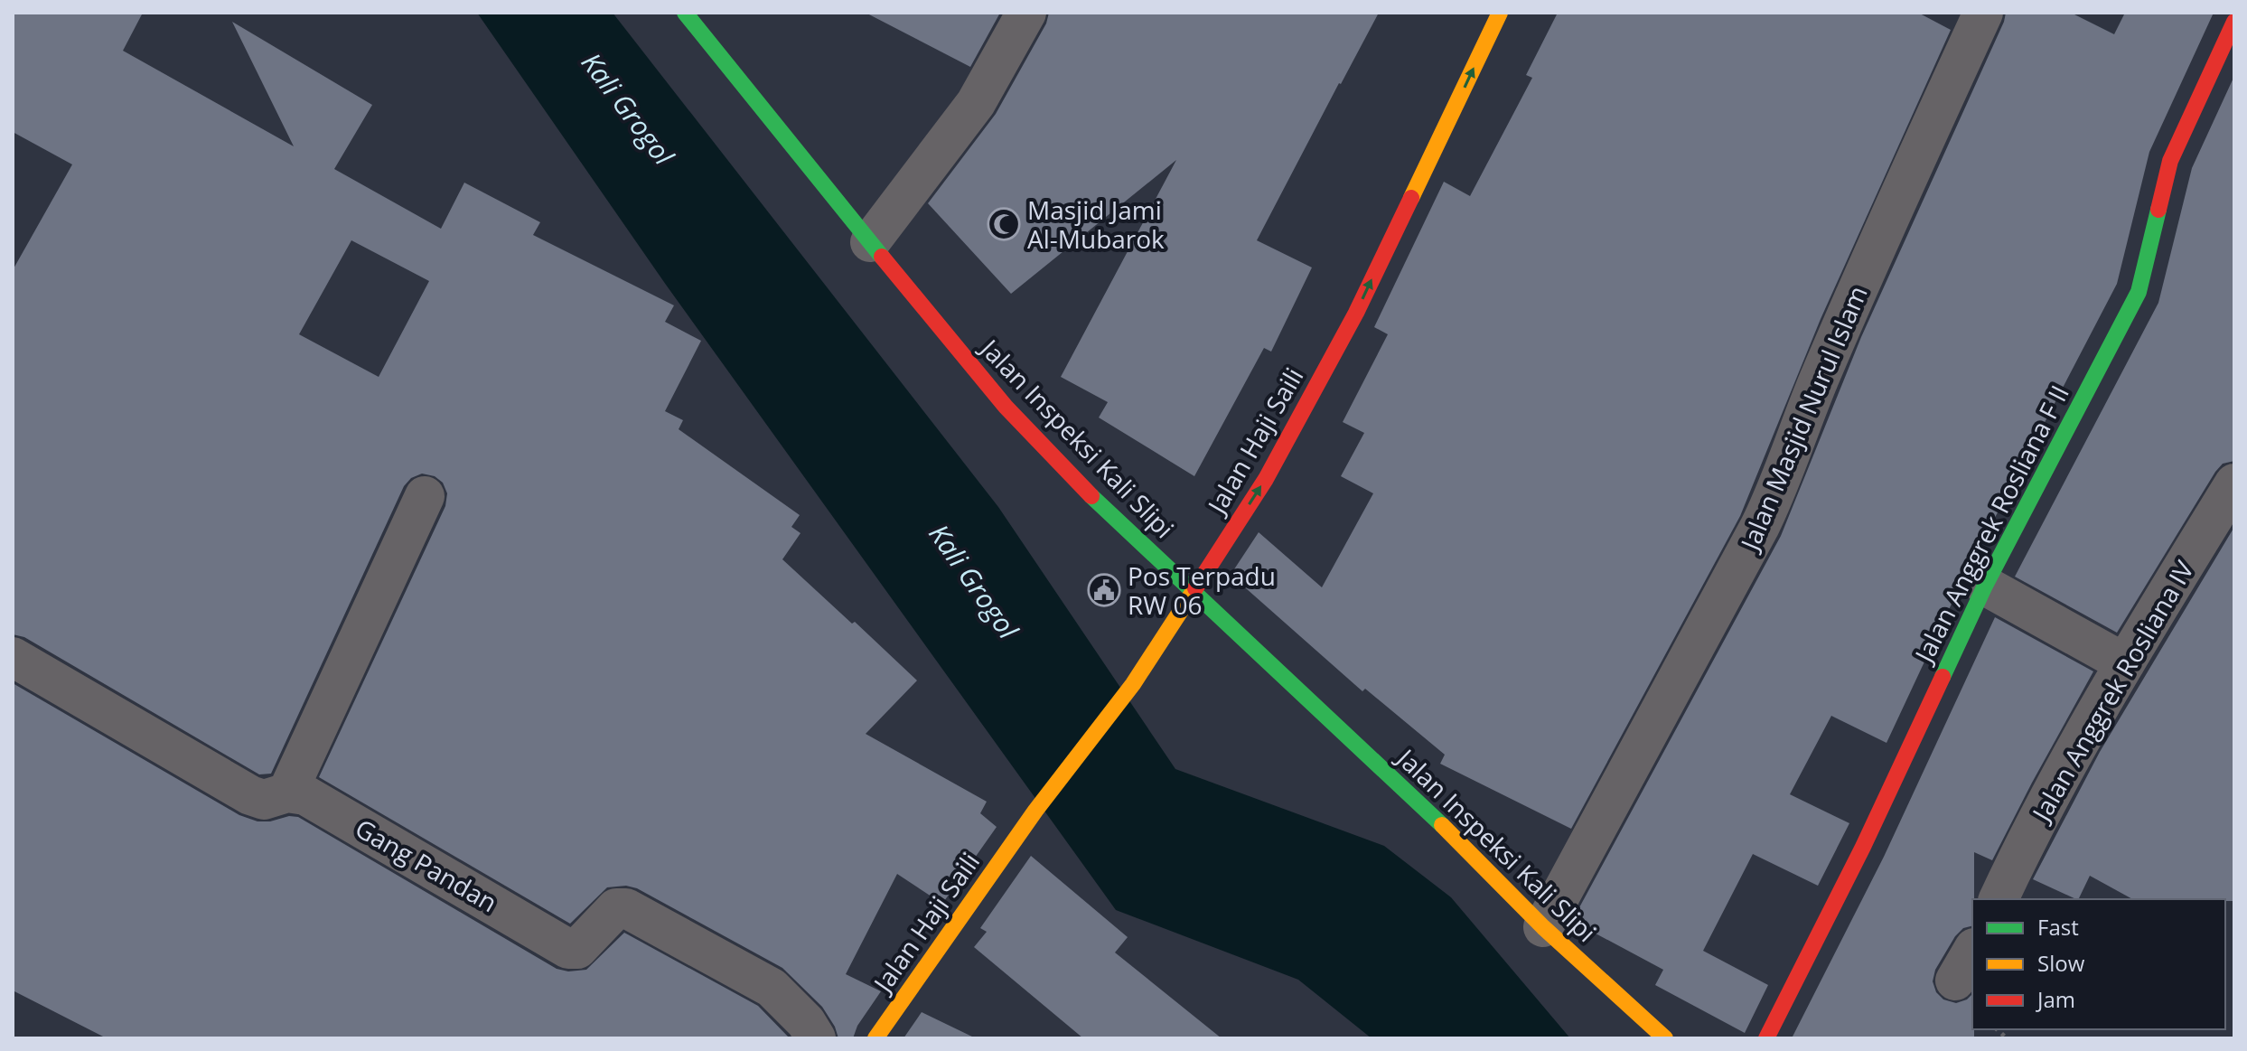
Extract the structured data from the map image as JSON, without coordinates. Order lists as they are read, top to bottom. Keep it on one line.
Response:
{"streets":{"street":["Jalan Masjid Nurul Islam","Jalan Inspeksi Kali Slipi","Jalan Haji Saili","Jalan Anggrek Rosliana F II","Jalan Anggrek Rosliana IV","Gang Pandan"]},"crossings":[["Jalan Masjid Nurul Islam","Jalan Inspeksi Kali Slipi"],["Jalan Inspeksi Kali Slipi","Jalan Haji Saili"]],"one_way":["Jalan Haji Saili"],"water":["Kali Grogol"],"places":{"mosque":["Masjid Jami Al-Mubarok"],"public building":["Pos Terpadu RW 06"]},"legend":["Fast","Slow","Jam"]}
